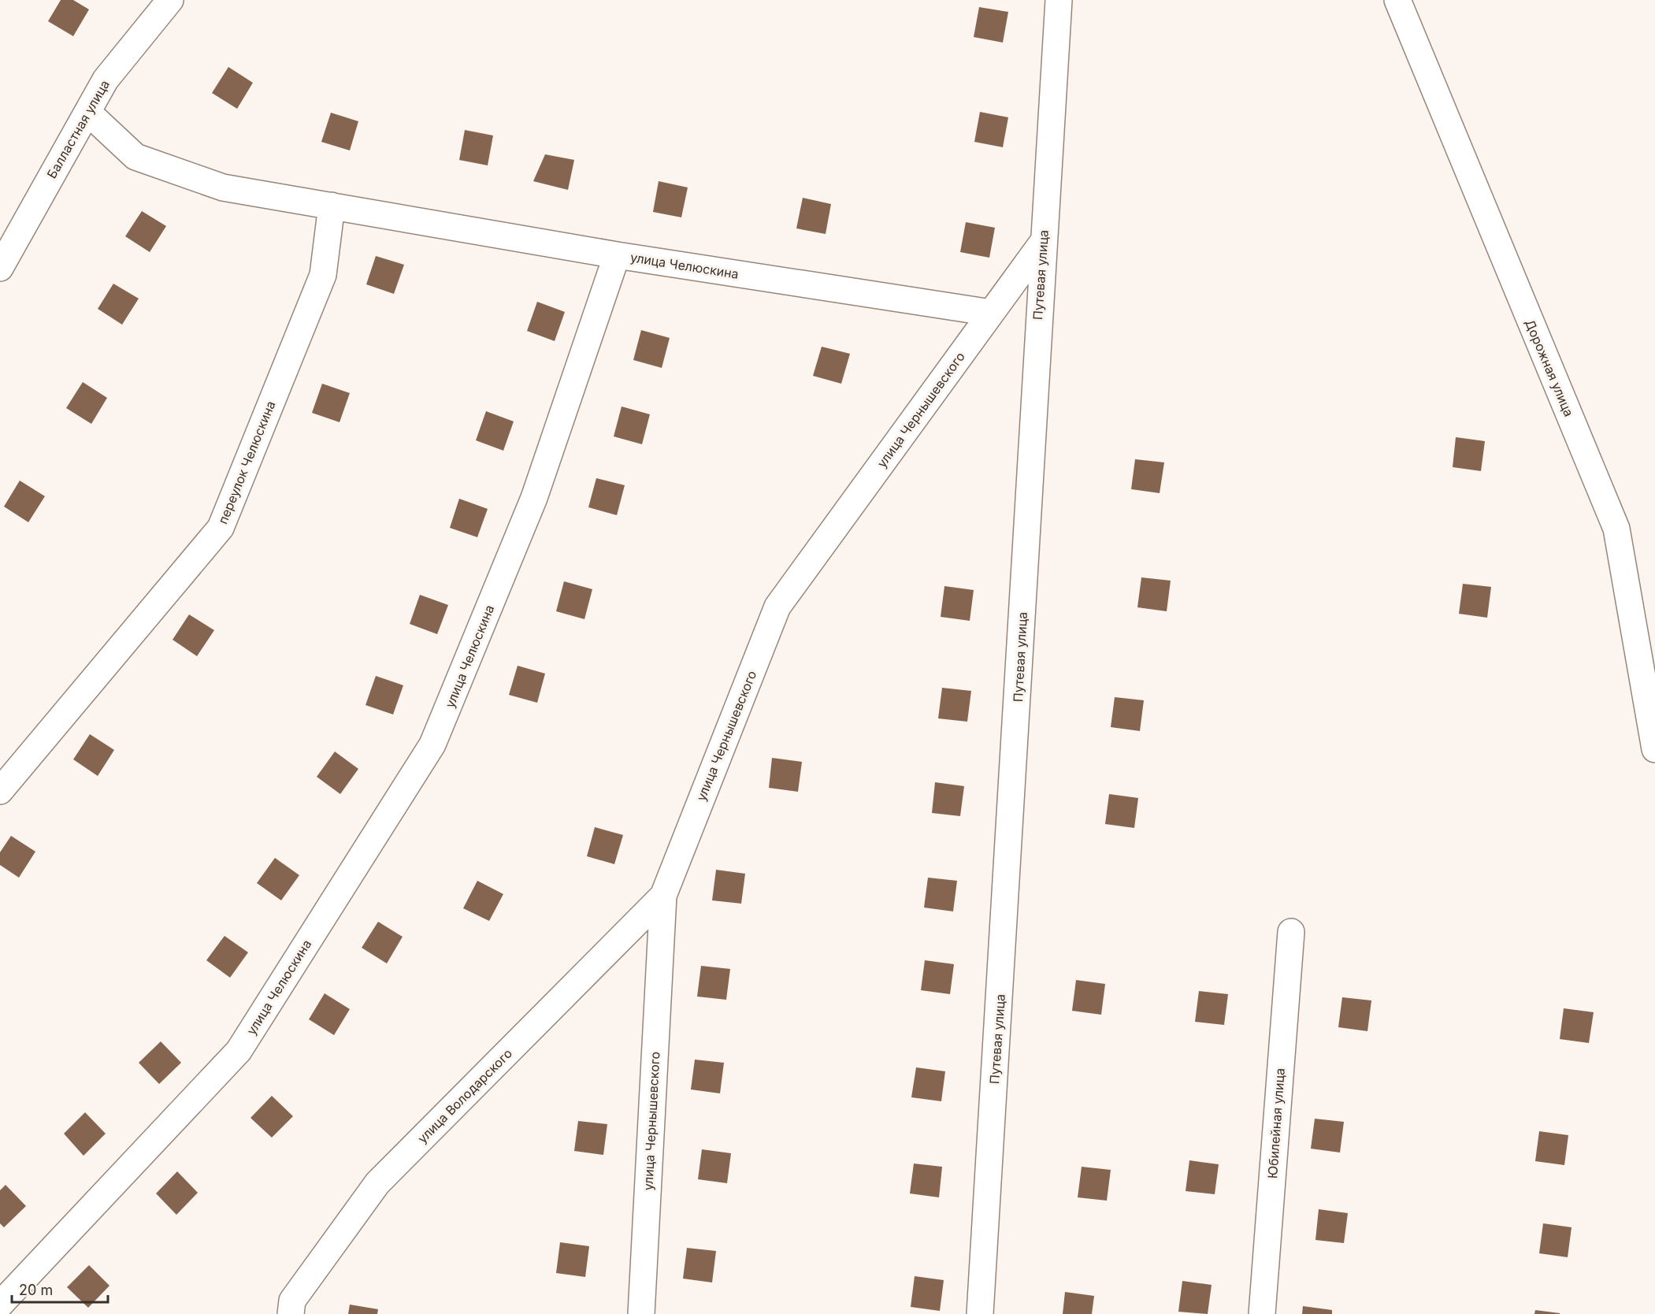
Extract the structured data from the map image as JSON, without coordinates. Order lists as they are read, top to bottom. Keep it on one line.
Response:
{"streets":{"street":["Балластная улица","улица Челюскина","Путевая улица","Дорожная улица","улица Чернышевского","переулок Челюскина","улица Володарского","Юбилейная улица"]},"crossings":[["улица Челюскина","улица Чернышевского"],["Путевая улица","улица Чернышевского"],["улица Чернышевского","улица Володарского"]],"scale_bar":"20 m"}
